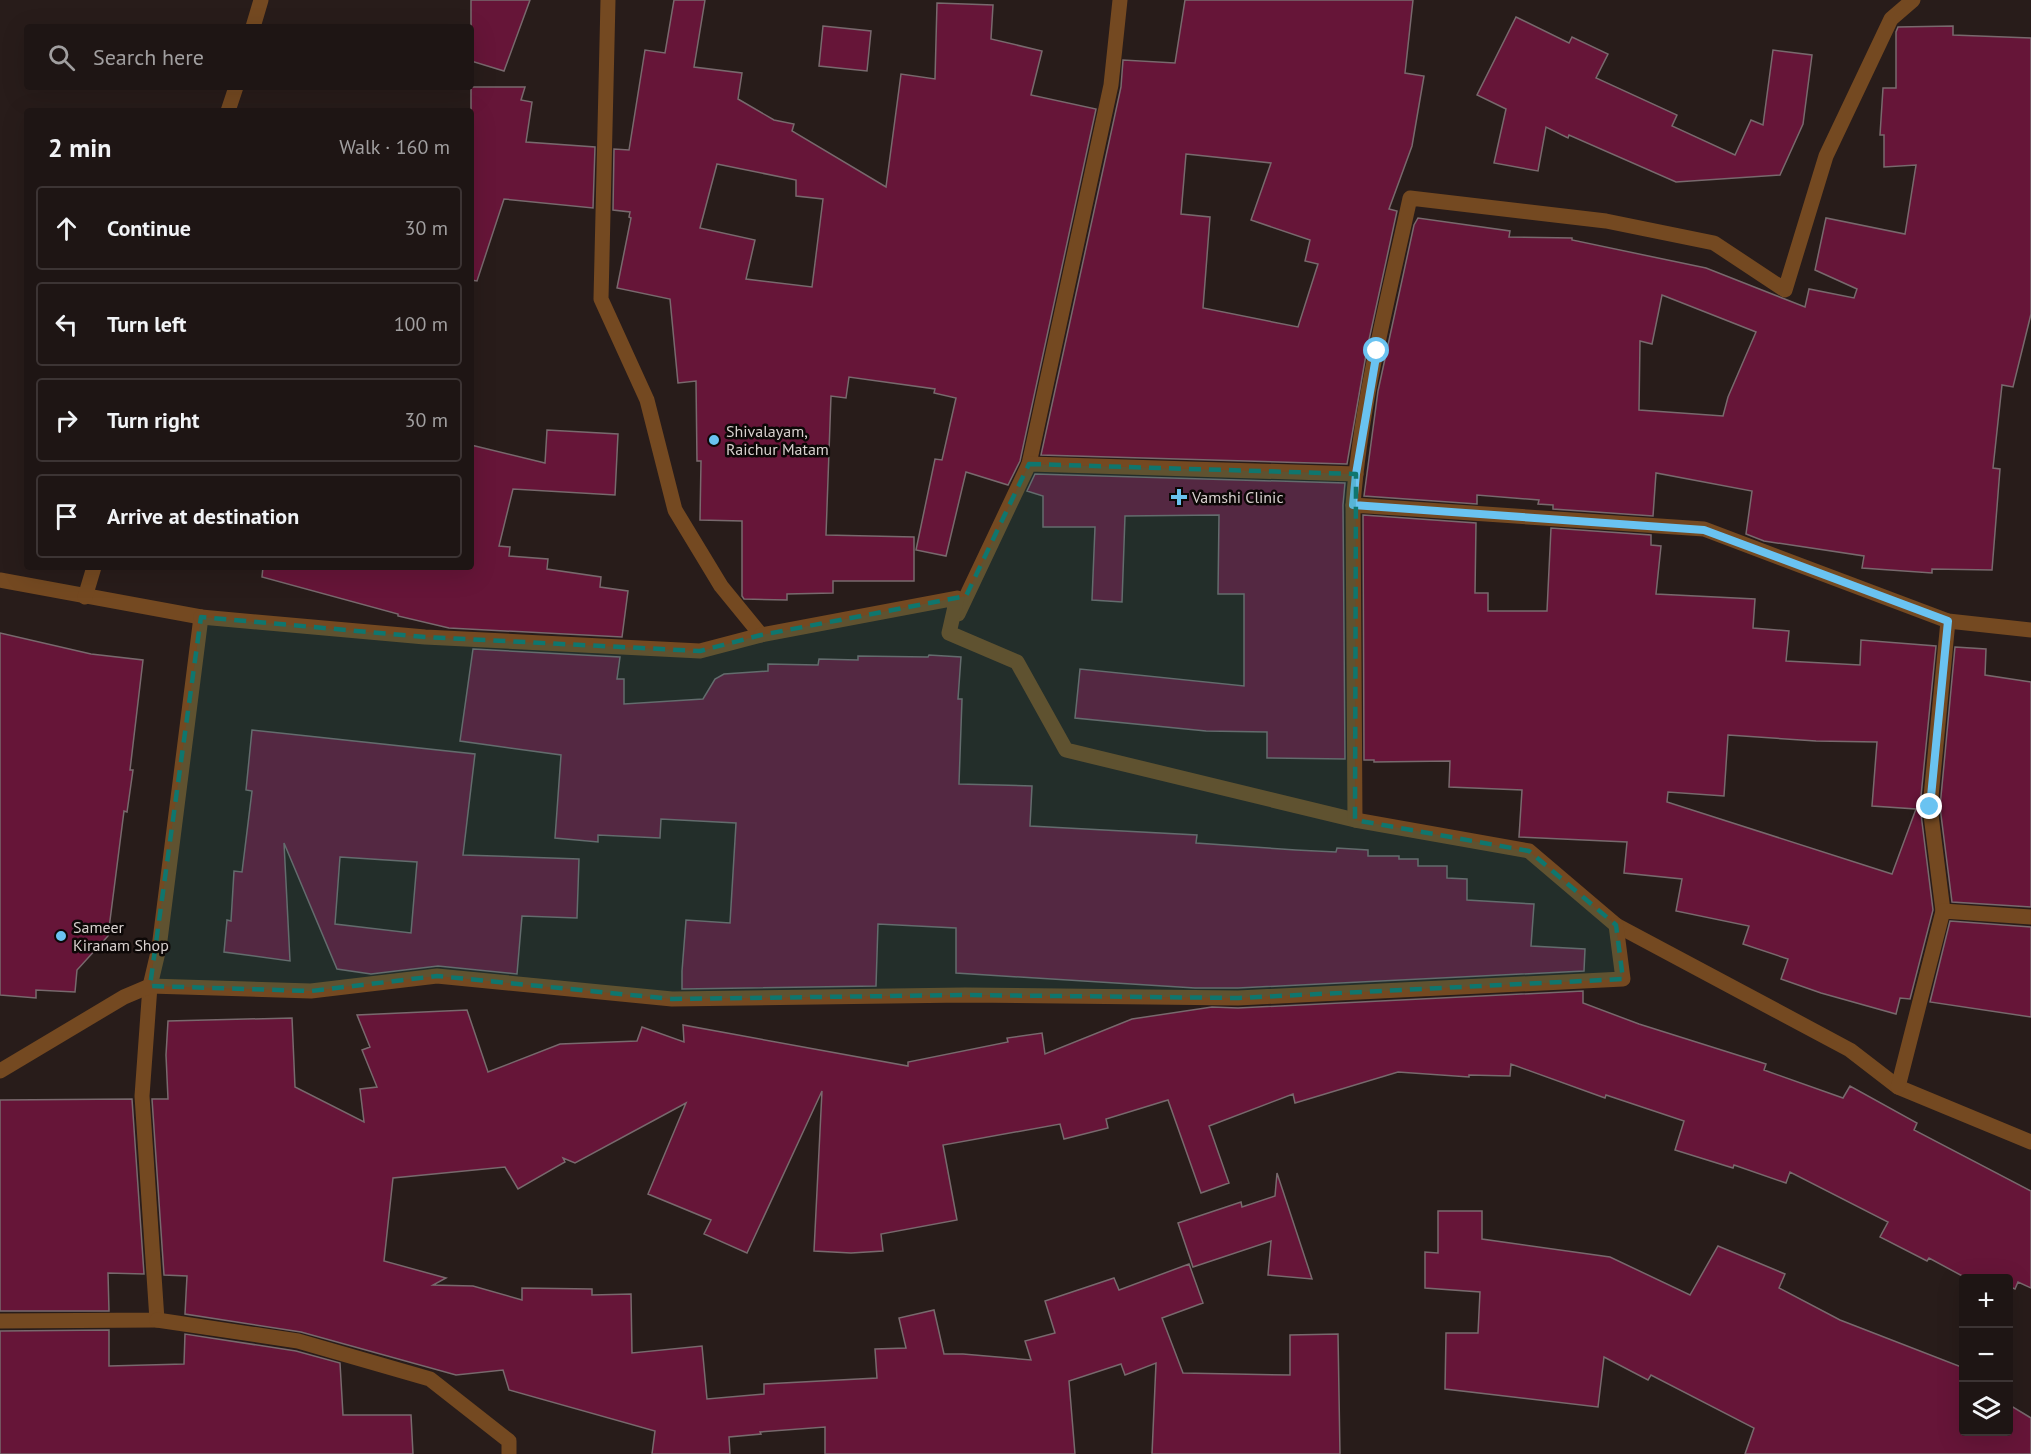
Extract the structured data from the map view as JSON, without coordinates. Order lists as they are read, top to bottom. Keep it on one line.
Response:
{"places":{"other":["Shivalayam, Raichur Matam","Sameer Kiranam Shop"],"health":["Vamshi Clinic"]},"page":{"search":"Search here","heading":["2 min","Walk · 160 m"],"list":[["Continue","30 m"],["Turn left","100 m"],["Turn right","30 m"],"Arrive at destination"],"map_buttons":["+","−"]}}
